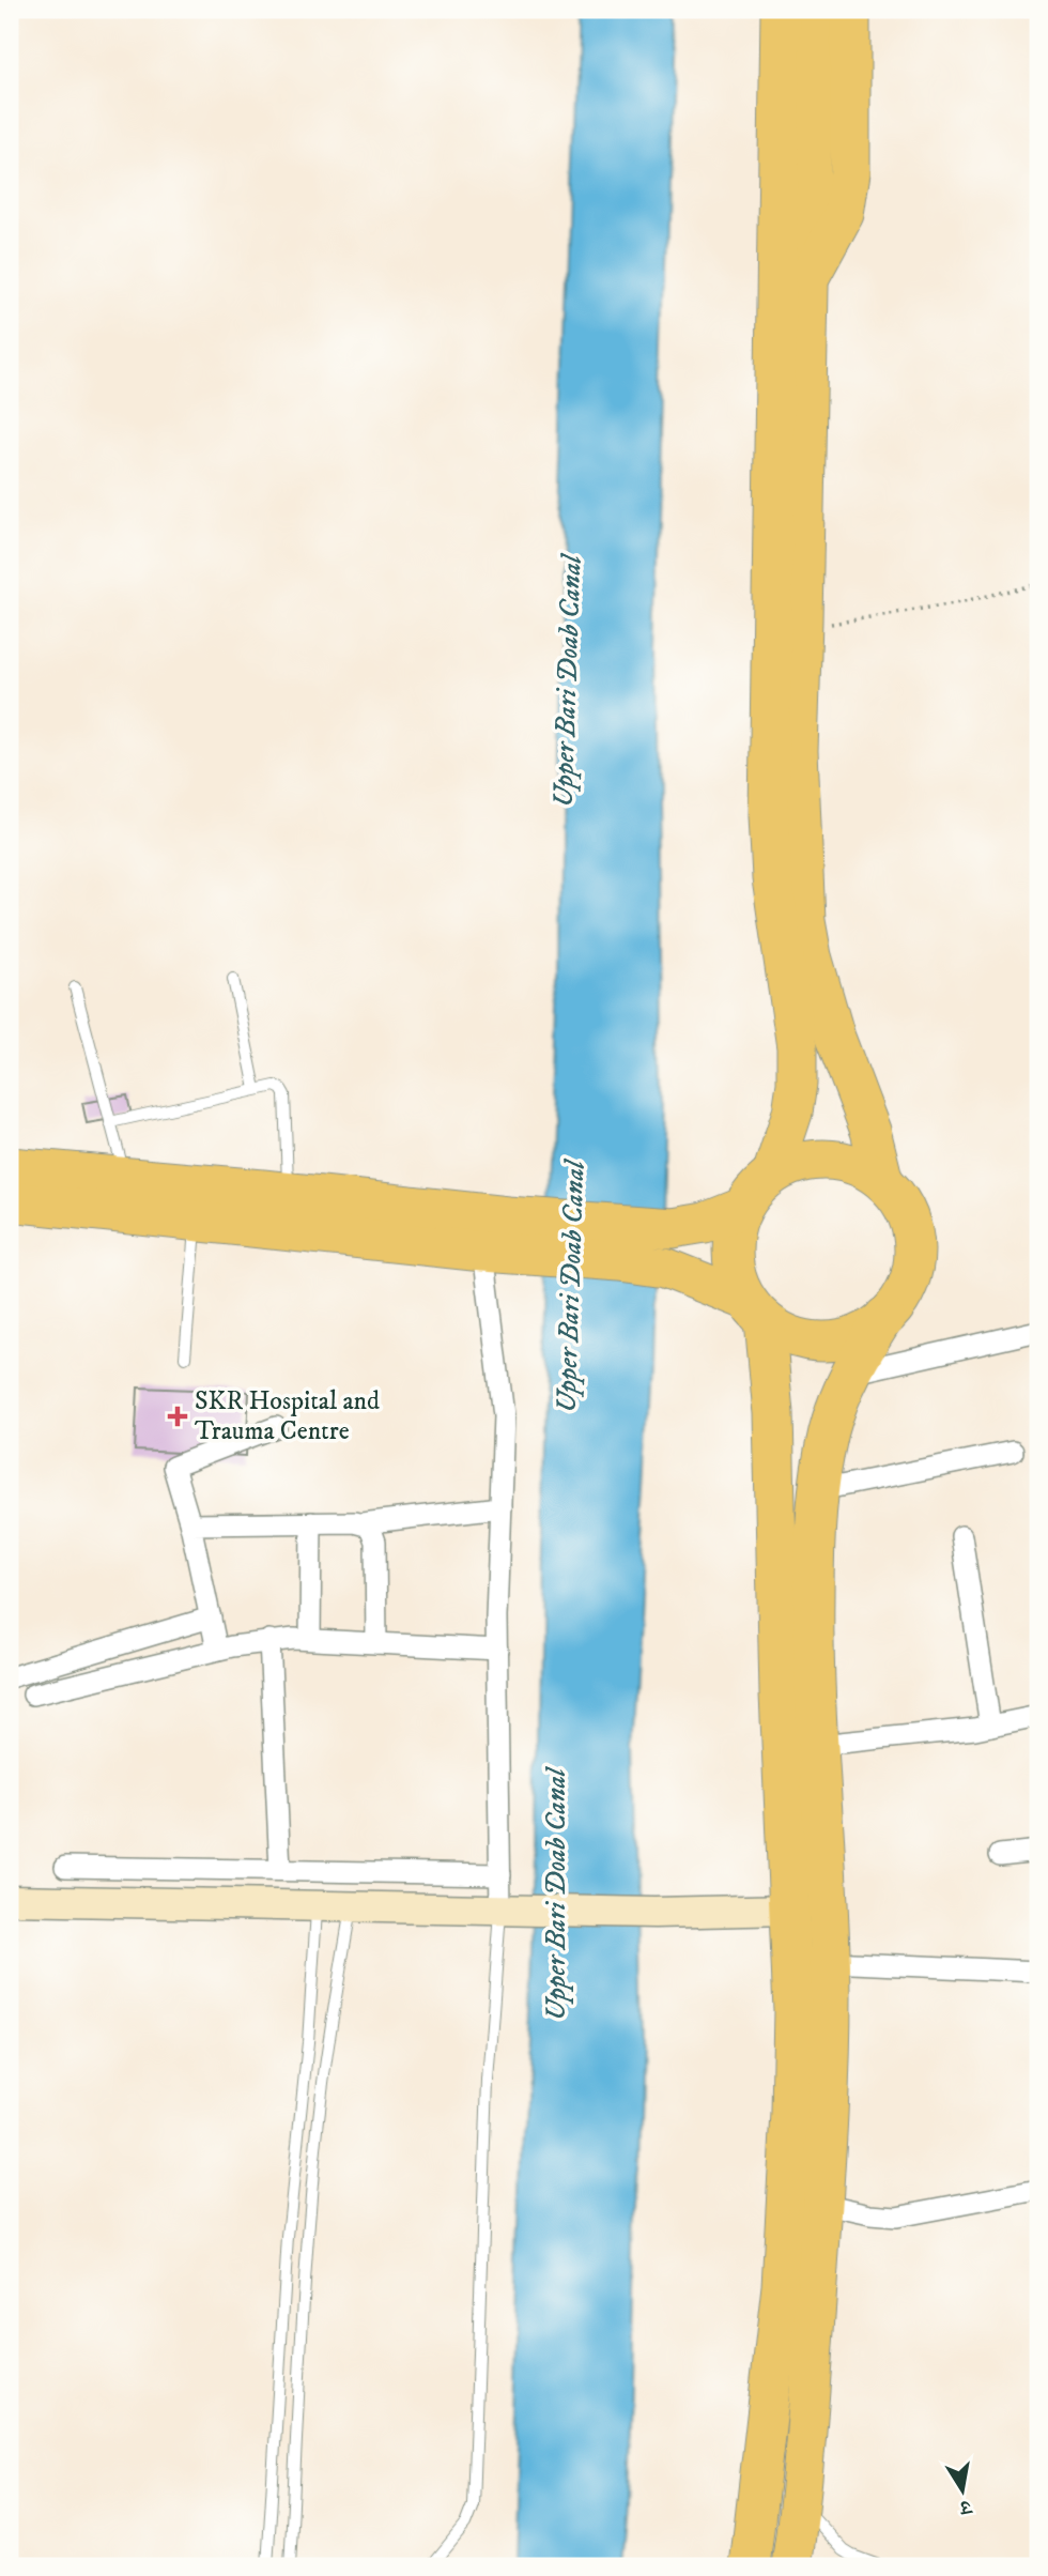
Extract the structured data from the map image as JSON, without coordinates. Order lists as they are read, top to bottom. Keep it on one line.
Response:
{"water":["Upper Bari Doab Canal"],"places":{"health":["SKR Hospital and Trauma Centre"]},"north":"bottom"}
